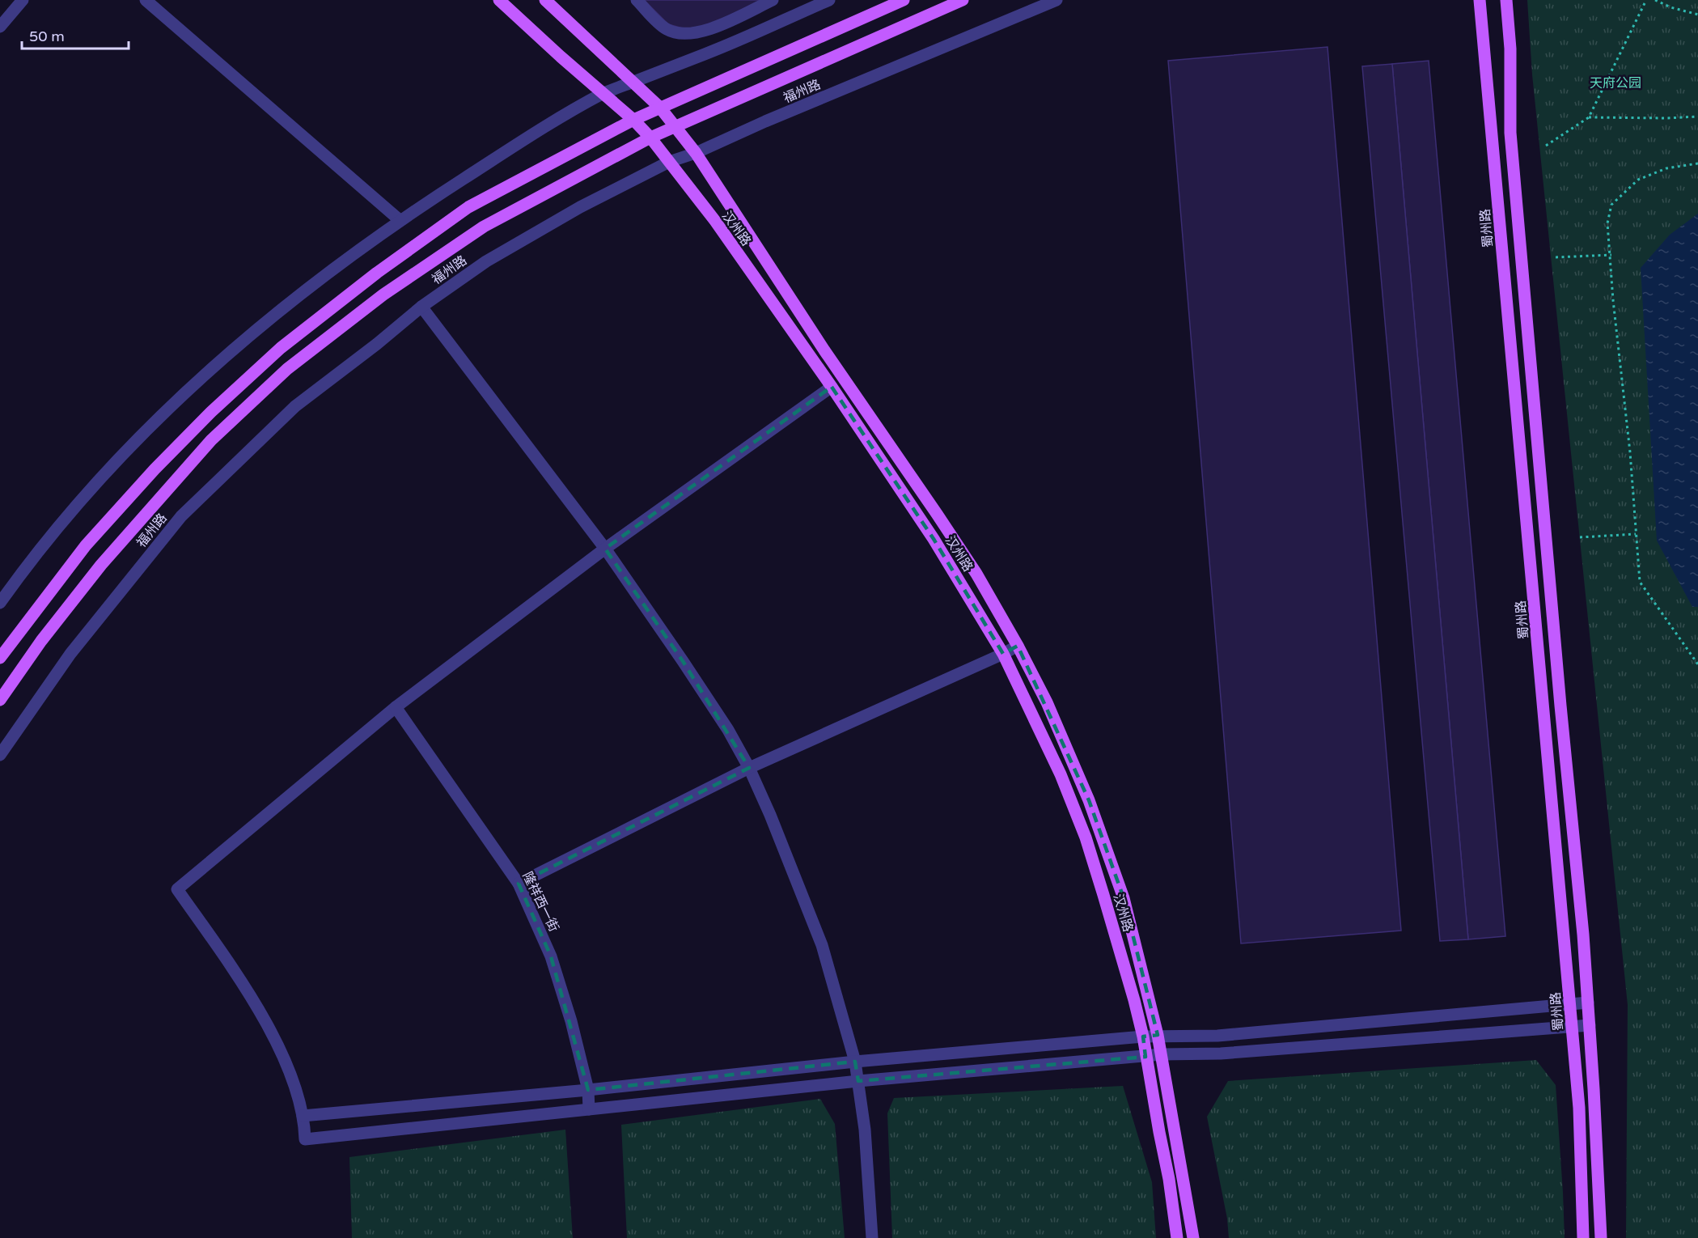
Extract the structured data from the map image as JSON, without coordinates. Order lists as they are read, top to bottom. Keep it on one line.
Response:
{"streets":{"main road":["福州路","汉州路","蜀州路"],"street":["隆祥西一街"]},"crossings":[["福州路","汉州路"]],"parks":["天府公园"],"scale_bar":"50 m"}
